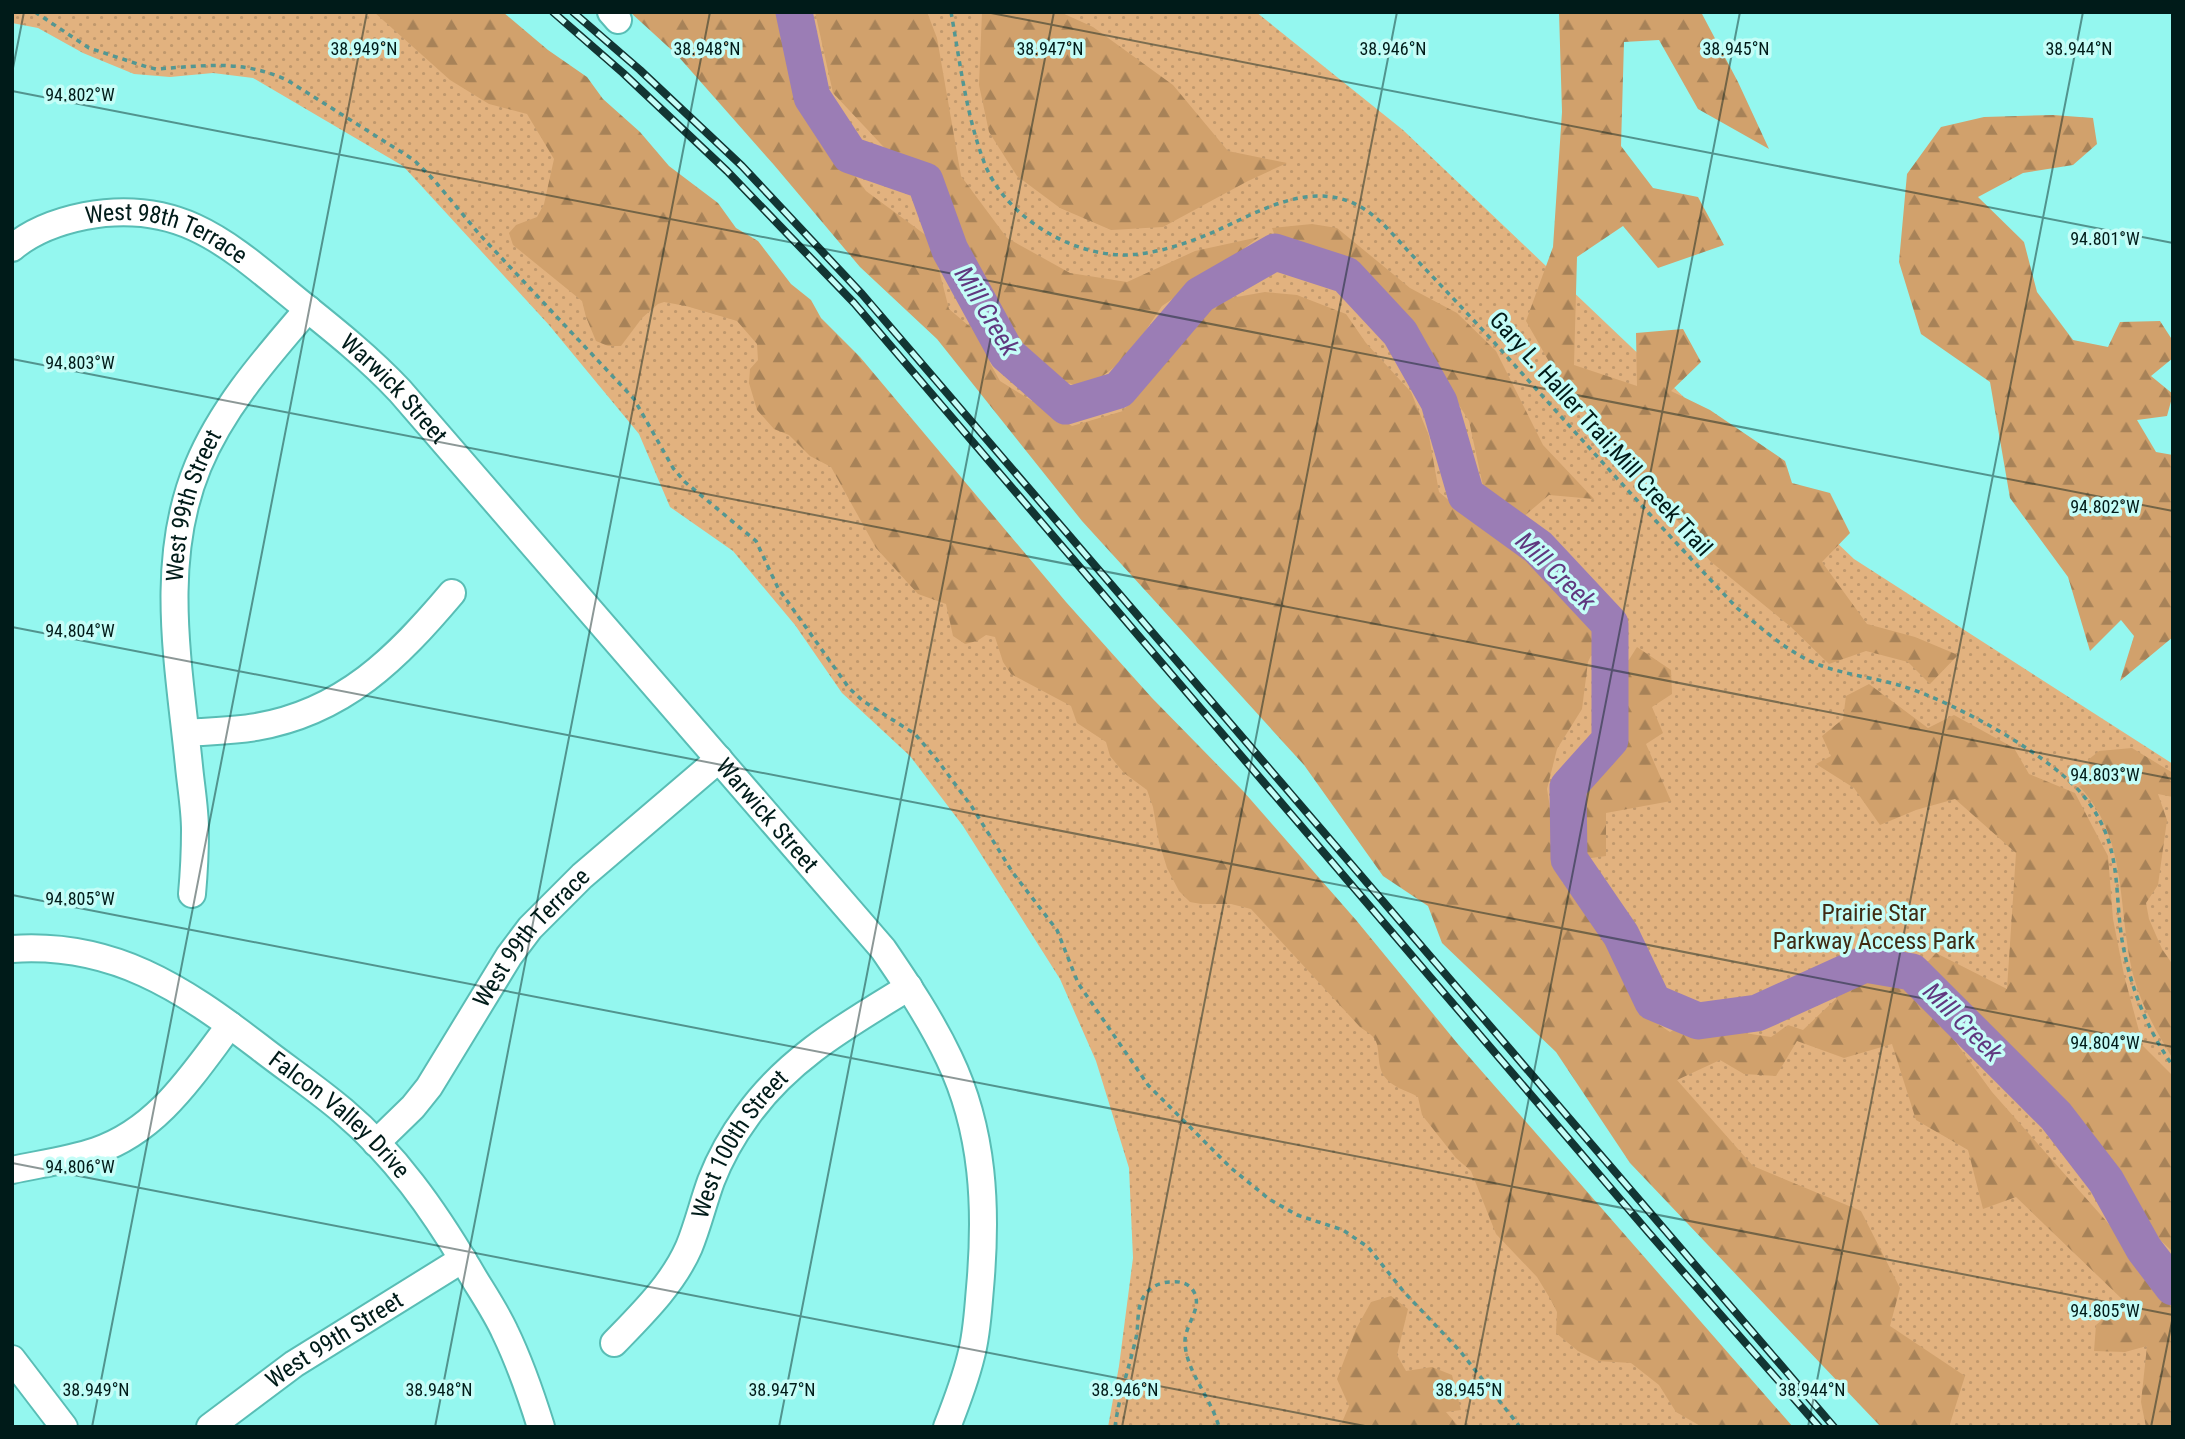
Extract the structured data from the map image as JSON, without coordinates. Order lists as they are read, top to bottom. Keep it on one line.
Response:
{"streets":{"street":["West 98th Terrace","Warwick Street","West 99th Street","West 99th Terrace","Falcon Valley Drive","West 100th Street"],"path":["Gary L. Haller Trail;Mill Creek Trail"]},"crossings":[["West 98th Terrace","Warwick Street"],["West 98th Terrace","West 99th Street"],["Warwick Street","West 99th Street"],["Warwick Street","West 99th Terrace"],["Warwick Street","West 100th Street"],["West 99th Street","Falcon Valley Drive"],["West 99th Terrace","Falcon Valley Drive"]],"water":["Mill Creek"],"parks":["Prairie Star Parkway Access Park"],"coordinates":["38.949°N","38.948°N","38.947°N","38.946°N","38.945°N","38.944°N","94.802°W","94.801°W","94.803°W","94.804°W","94.805°W","94.806°W"]}
